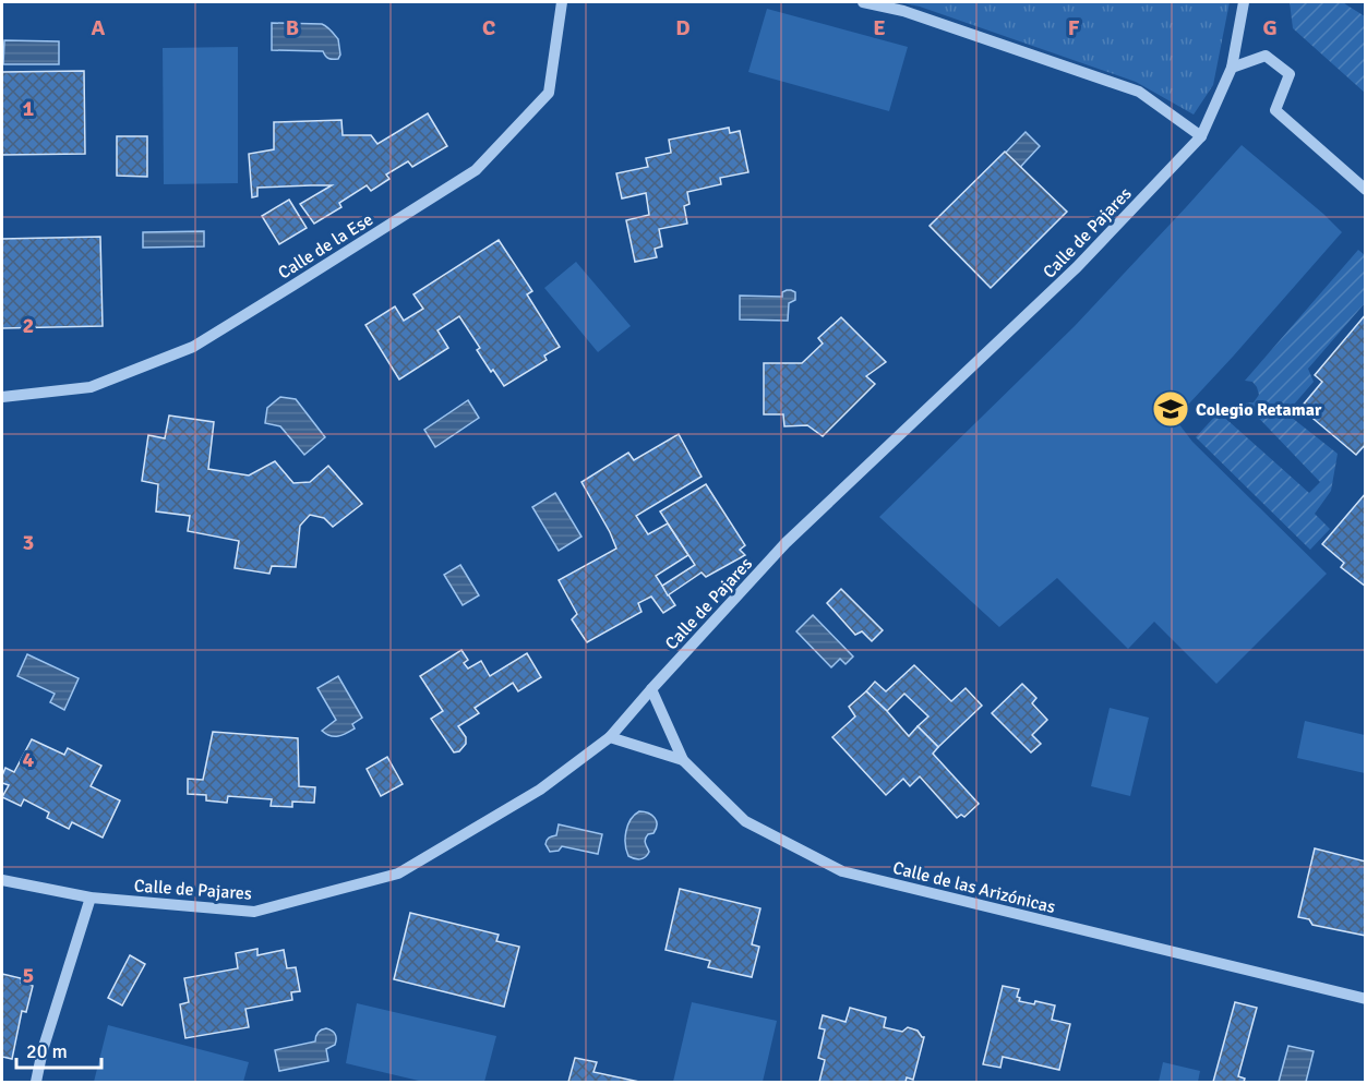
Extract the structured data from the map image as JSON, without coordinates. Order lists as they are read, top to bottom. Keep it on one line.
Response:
{"streets":{"street":["Calle de Pajares","Calle de la Ese","Calle de las Arizónicas"]},"crossings":[["Calle de Pajares","Calle de las Arizónicas"]],"places":{"school or university":["Colegio Retamar"]},"scale_bar":"20 m","grid":{"columns":["A","B","C","D","E","F","G"],"rows":["1","2","3","4","5"]}}
